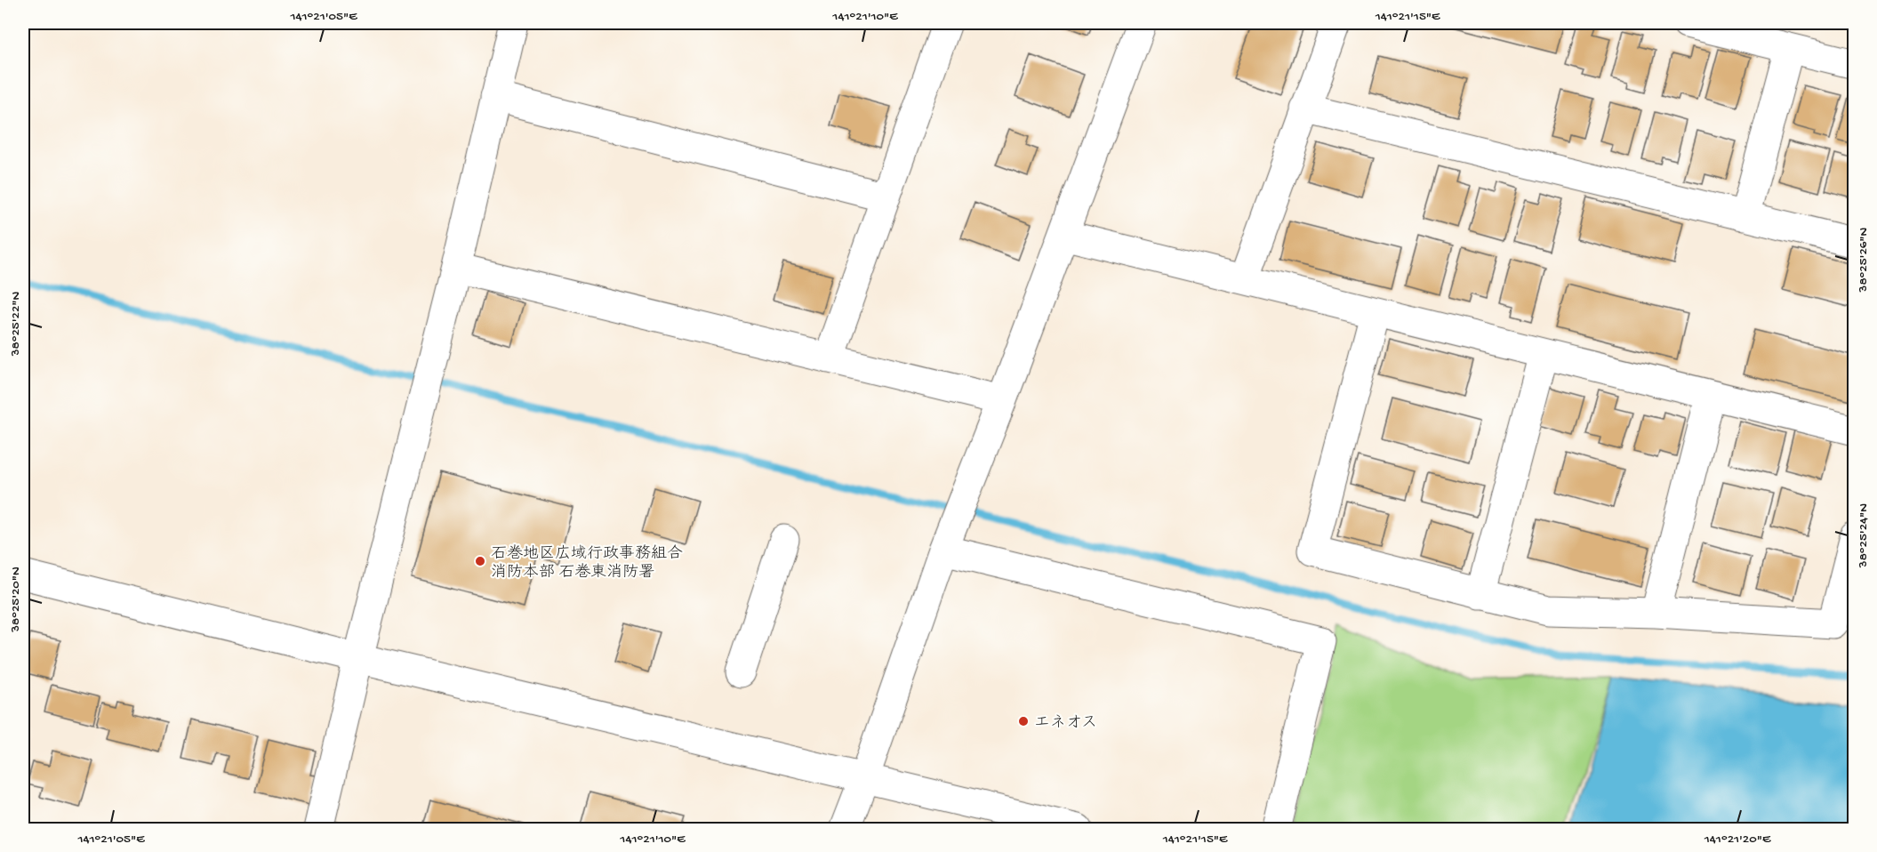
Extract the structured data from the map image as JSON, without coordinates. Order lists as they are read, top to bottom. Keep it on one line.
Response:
{"places":["石巻地区広域行政事務組合 消防本部 石巻東消防署","エネオス"],"coordinates":["141°21'05\"E","141°21'10\"E","141°21'15\"E","38°25'26\"N","38°25'22\"N","38°25'24\"N","38°25'20\"N","141°21'20\"E"]}
